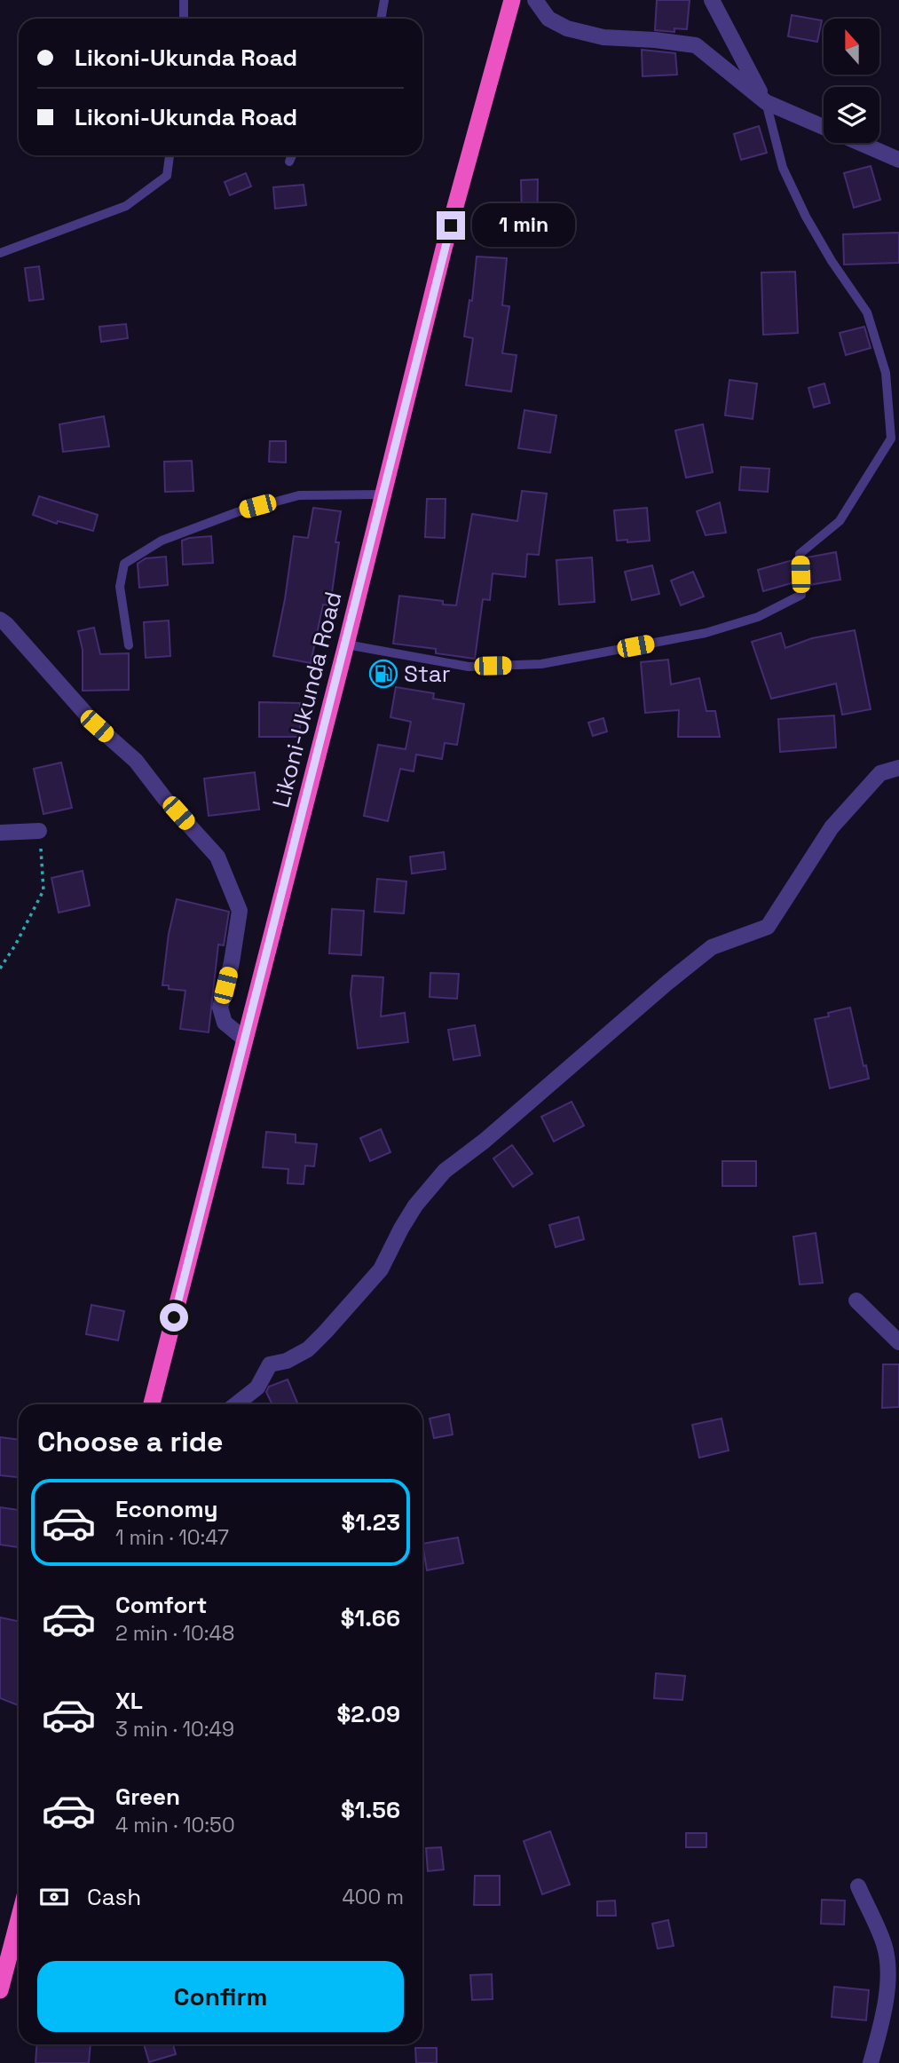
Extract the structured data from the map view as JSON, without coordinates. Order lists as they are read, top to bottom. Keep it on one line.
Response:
{"streets":{"highway":["Likoni-Ukunda Road"]},"places":{"fuel station":["Star"]},"north":"top","page":{"banner":["Likoni-Ukunda Road","Likoni-Ukunda Road"],"bubble":"1 min","heading":"Choose a ride","list":[{"name":"Economy","note":"1 min · 10:47","value":"$1.23"},{"name":"Comfort","note":"2 min · 10:48","value":"$1.66"},{"name":"XL","note":"3 min · 10:49","value":"$2.09"},{"name":"Green","note":"4 min · 10:50","value":"$1.56"}],"pay":["Cash","400 m"],"buttons":"Confirm"}}
